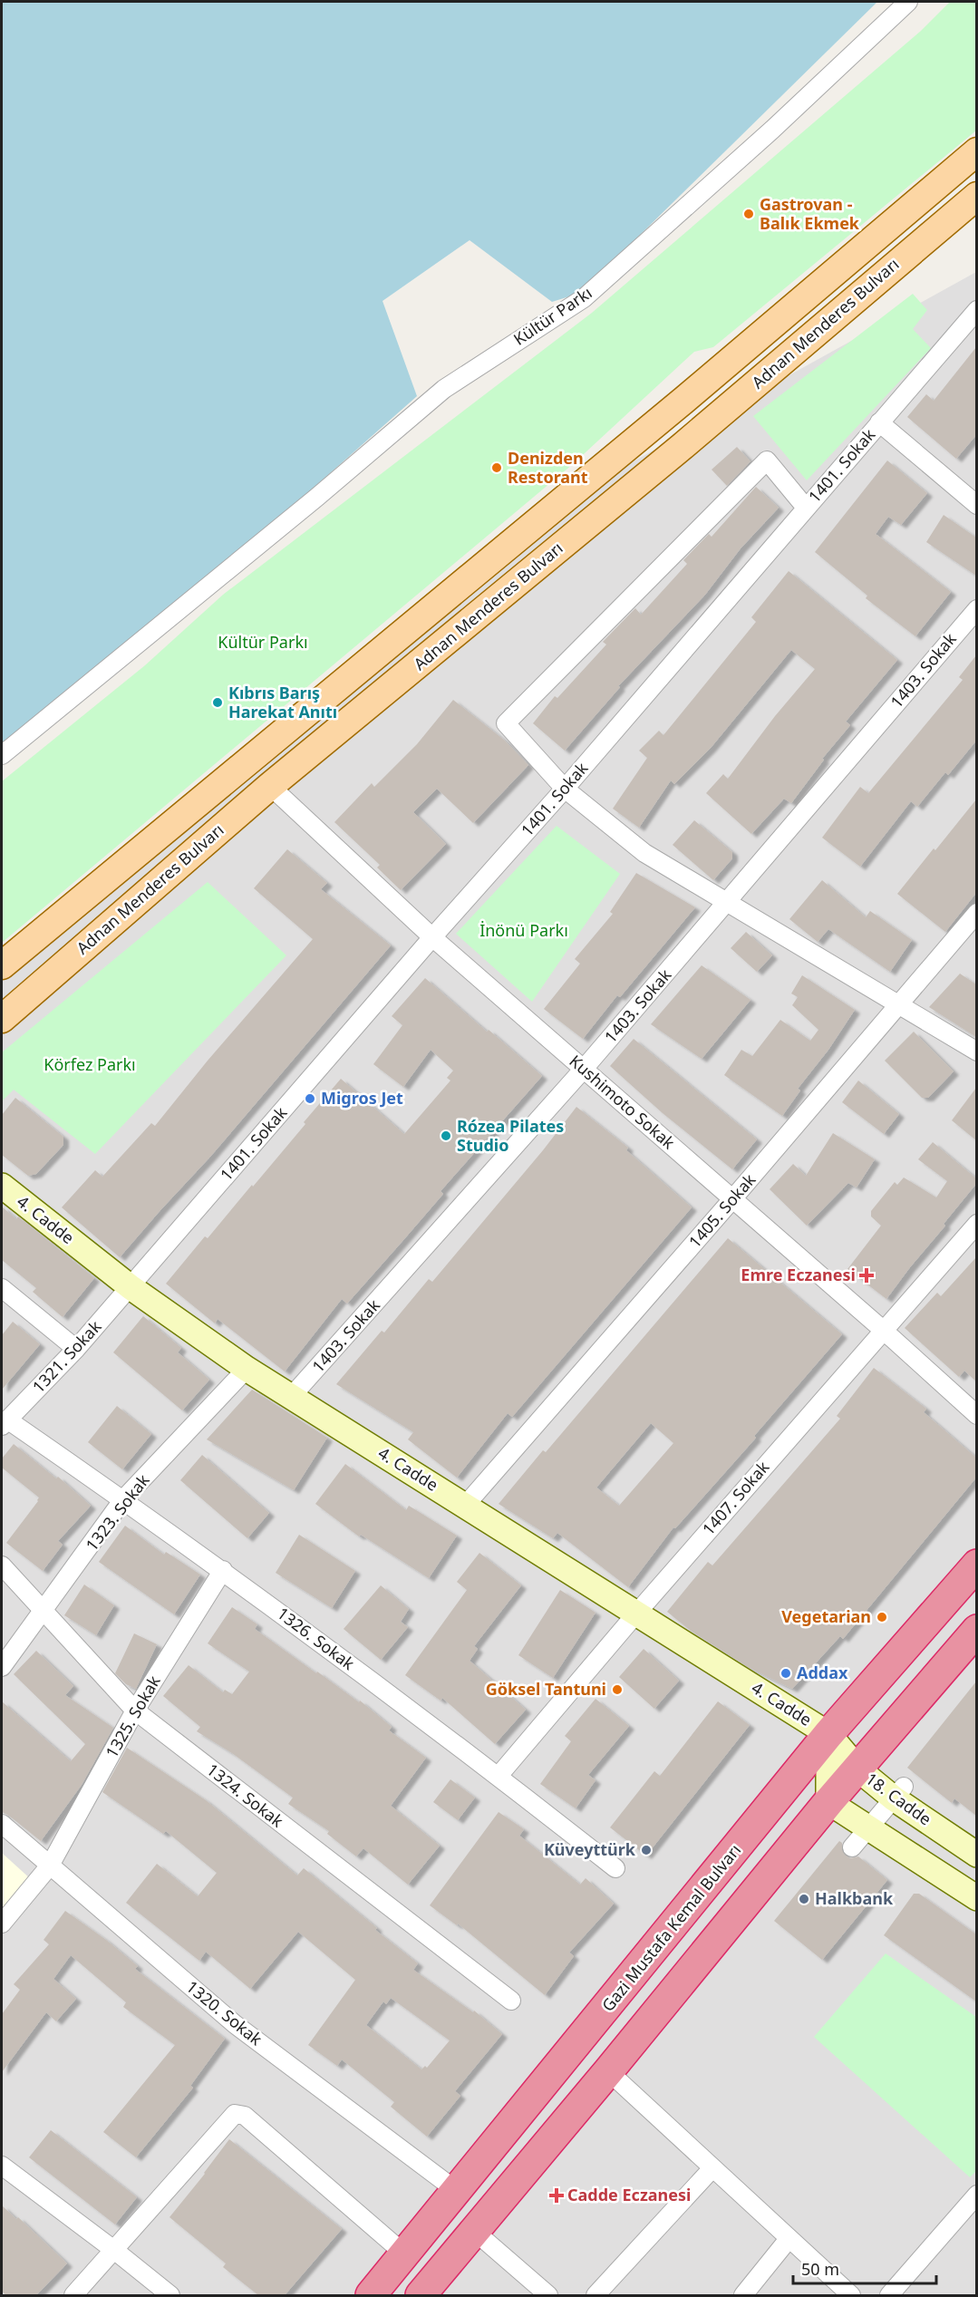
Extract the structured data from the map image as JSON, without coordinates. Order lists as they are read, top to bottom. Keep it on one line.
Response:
{"streets":{"highway":["Gazi Mustafa Kemal Bulvarı"],"main road":["Adnan Menderes Bulvarı"],"street":["Kültür Parkı","1401. Sokak","1403. Sokak","Kushimoto Sokak","1405. Sokak","4. Cadde","1321. Sokak","1407. Sokak","1323. Sokak","1326. Sokak","1325. Sokak","1324. Sokak","18. Cadde","1320. Sokak"]},"crossings":[["Adnan Menderes Bulvarı","Kushimoto Sokak"],["1401. Sokak","Kushimoto Sokak"],["1401. Sokak","4. Cadde"],["1401. Sokak","1321. Sokak"],["1403. Sokak","Kushimoto Sokak"],["1403. Sokak","4. Cadde"],["Kushimoto Sokak","1405. Sokak"],["Kushimoto Sokak","1407. Sokak"],["1405. Sokak","4. Cadde"],["4. Cadde","1321. Sokak"],["4. Cadde","1407. Sokak"],["4. Cadde","1323. Sokak"],["4. Cadde","18. Cadde"],["4. Cadde","Gazi Mustafa Kemal Bulvarı"],["1321. Sokak","1326. Sokak"],["1407. Sokak","1326. Sokak"],["1323. Sokak","1326. Sokak"],["1323. Sokak","1324. Sokak"],["1326. Sokak","1325. Sokak"],["1325. Sokak","1324. Sokak"],["1325. Sokak","1320. Sokak"],["18. Cadde","Gazi Mustafa Kemal Bulvarı"],["Gazi Mustafa Kemal Bulvarı","1320. Sokak"]],"parks":["Kültür Parkı","İnönü Parkı","Körfez Parkı"],"places":{"other":["Gastrovan - Balık Ekmek","Denizden Restorant","Kıbrıs Barış Harekat Anıtı","Migros Jet","Rózea Pilates Studio","Vegetarian","Addax","Göksel Tantuni","Küveyttürk","Halkbank"],"health":["Emre Eczanesi","Cadde Eczanesi"]},"scale_bar":"50 m"}
